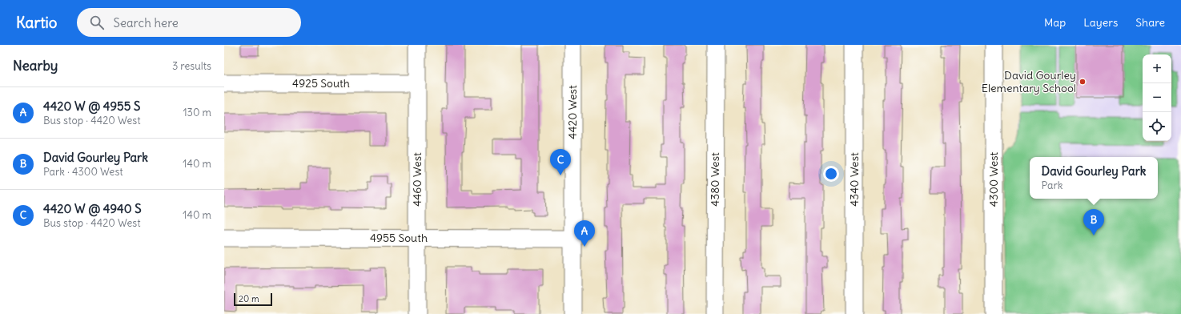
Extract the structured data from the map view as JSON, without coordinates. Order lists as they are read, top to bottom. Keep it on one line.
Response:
{"streets":{"street":["4925 South","4420 West","4460 West","4380 West","4340 West","4300 West","4955 South"]},"crossings":[["4925 South","4460 West"],["4420 West","4955 South"],["4460 West","4955 South"]],"places":["David Gourley Elementary School"],"scale_bar":"20 m","page":{"header":"Kartio","search":"Search here","nav":["Map","Layers","Share"],"heading":["Nearby","3 results"],"map_buttons":["+","−"],"list":[{"mark":"A","name":"4420 W @ 4955 S","note":"Bus stop · 4420 West","value":"130 m"},{"mark":"B","name":"David Gourley Park","note":"Park · 4300 West","value":"140 m"},{"mark":"C","name":"4420 W @ 4940 S","note":"Bus stop · 4420 West","value":"140 m"}],"pins":["C","B","A"],"popup":["David Gourley Park","Park"],"scale":"20 m"}}
